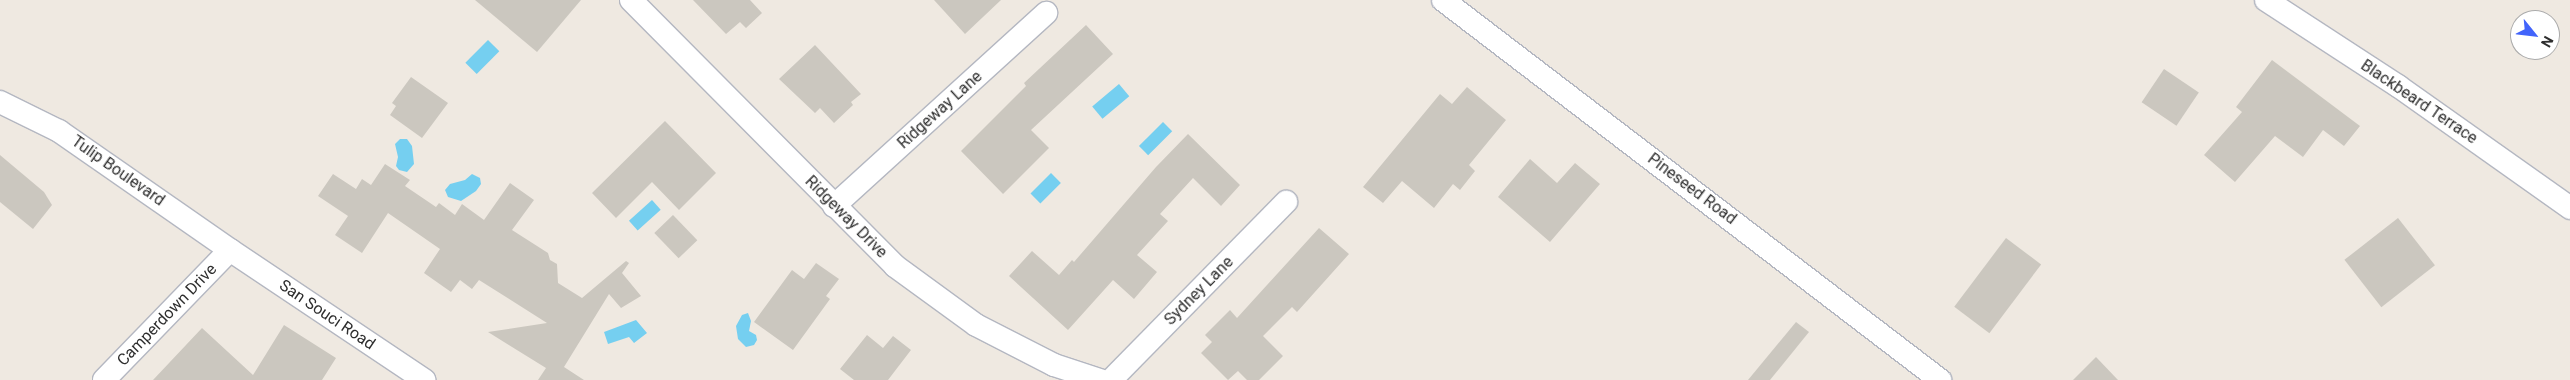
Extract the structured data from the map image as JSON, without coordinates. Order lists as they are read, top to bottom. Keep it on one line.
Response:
{"streets":{"street":["Blackbeard Terrace","Ridgeway Lane","Tulip Boulevard","Pineseed Road","Ridgeway Drive","Sydney Lane","Camperdown Drive","San Souci Road"]},"crossings":[["Ridgeway Lane","Ridgeway Drive"],["Tulip Boulevard","Camperdown Drive"],["Tulip Boulevard","San Souci Road"],["Camperdown Drive","San Souci Road"]],"north":"bottom right"}
